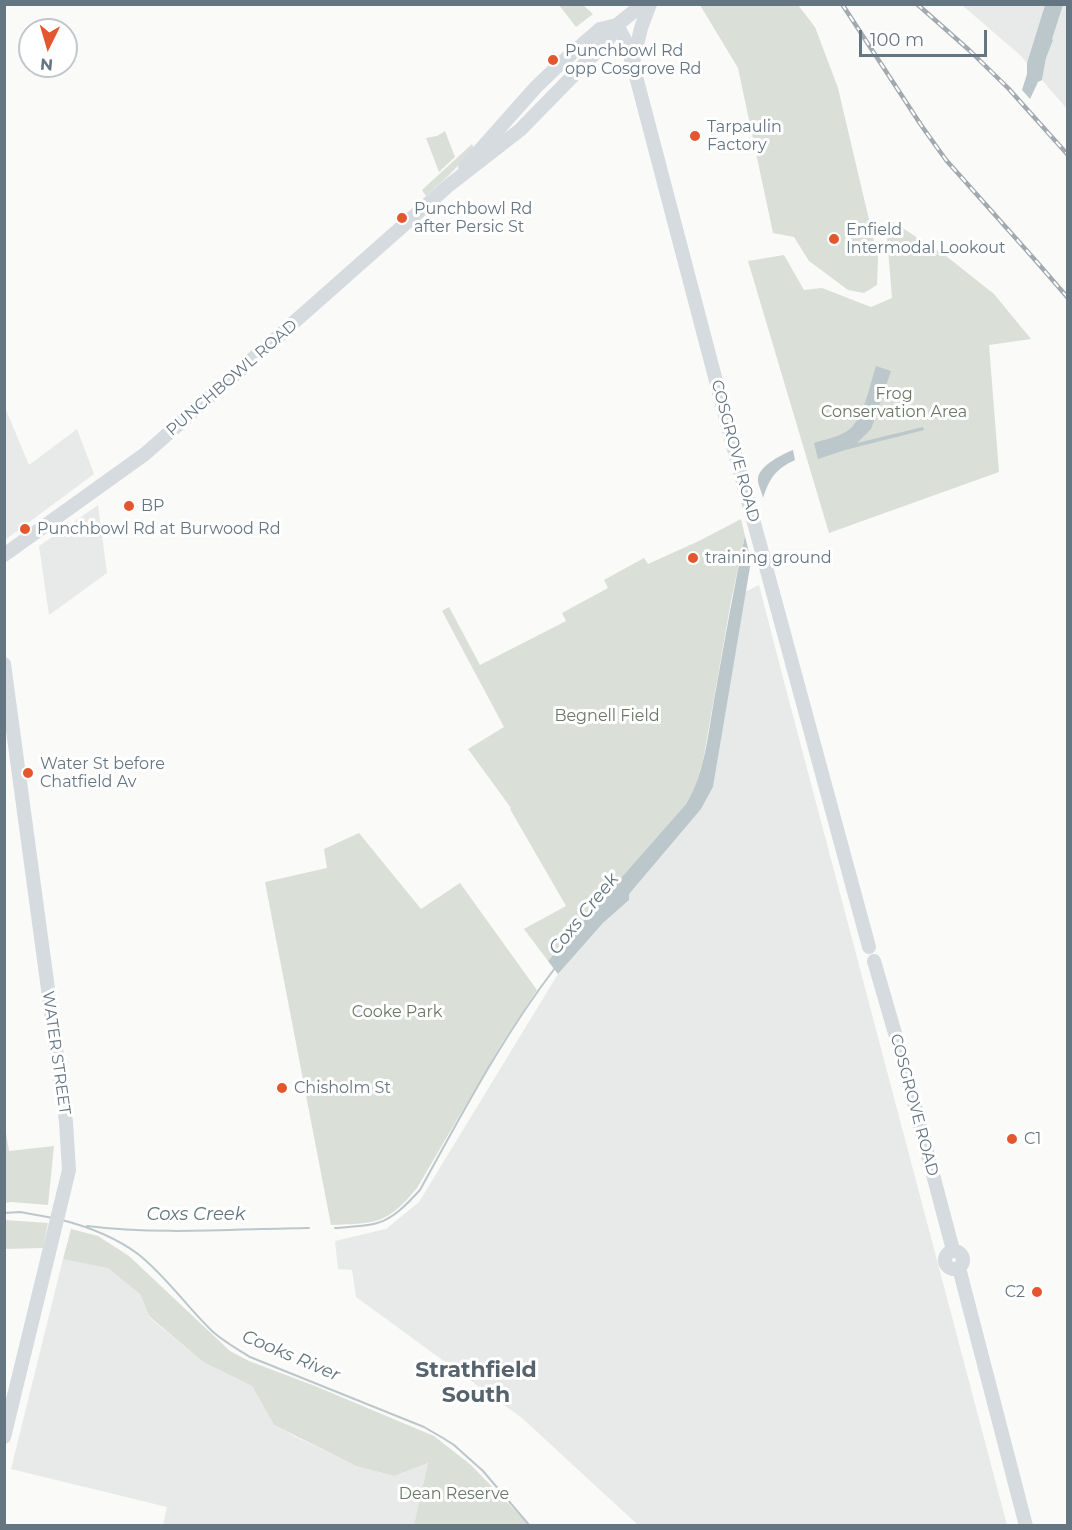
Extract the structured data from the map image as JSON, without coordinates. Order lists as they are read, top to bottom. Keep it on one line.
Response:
{"streets":{"main road":["PUNCHBOWL ROAD","COSGROVE ROAD","WATER STREET"]},"crossings":[["PUNCHBOWL ROAD","COSGROVE ROAD"]],"districts":["Strathfield South"],"water":["Coxs Creek","Cooks River"],"parks":["Frog Conservation Area","Begnell Field","Cooke Park","Dean Reserve"],"places":["Punchbowl Rd opp Cosgrove Rd","Tarpaulin Factory","Punchbowl Rd after Persic St","Enfield Intermodal Lookout","BP","Punchbowl Rd at Burwood Rd","training ground","Water St before Chatfield Av","Chisholm St","C1","C2"],"scale_bar":"100 m","north":"bottom"}
